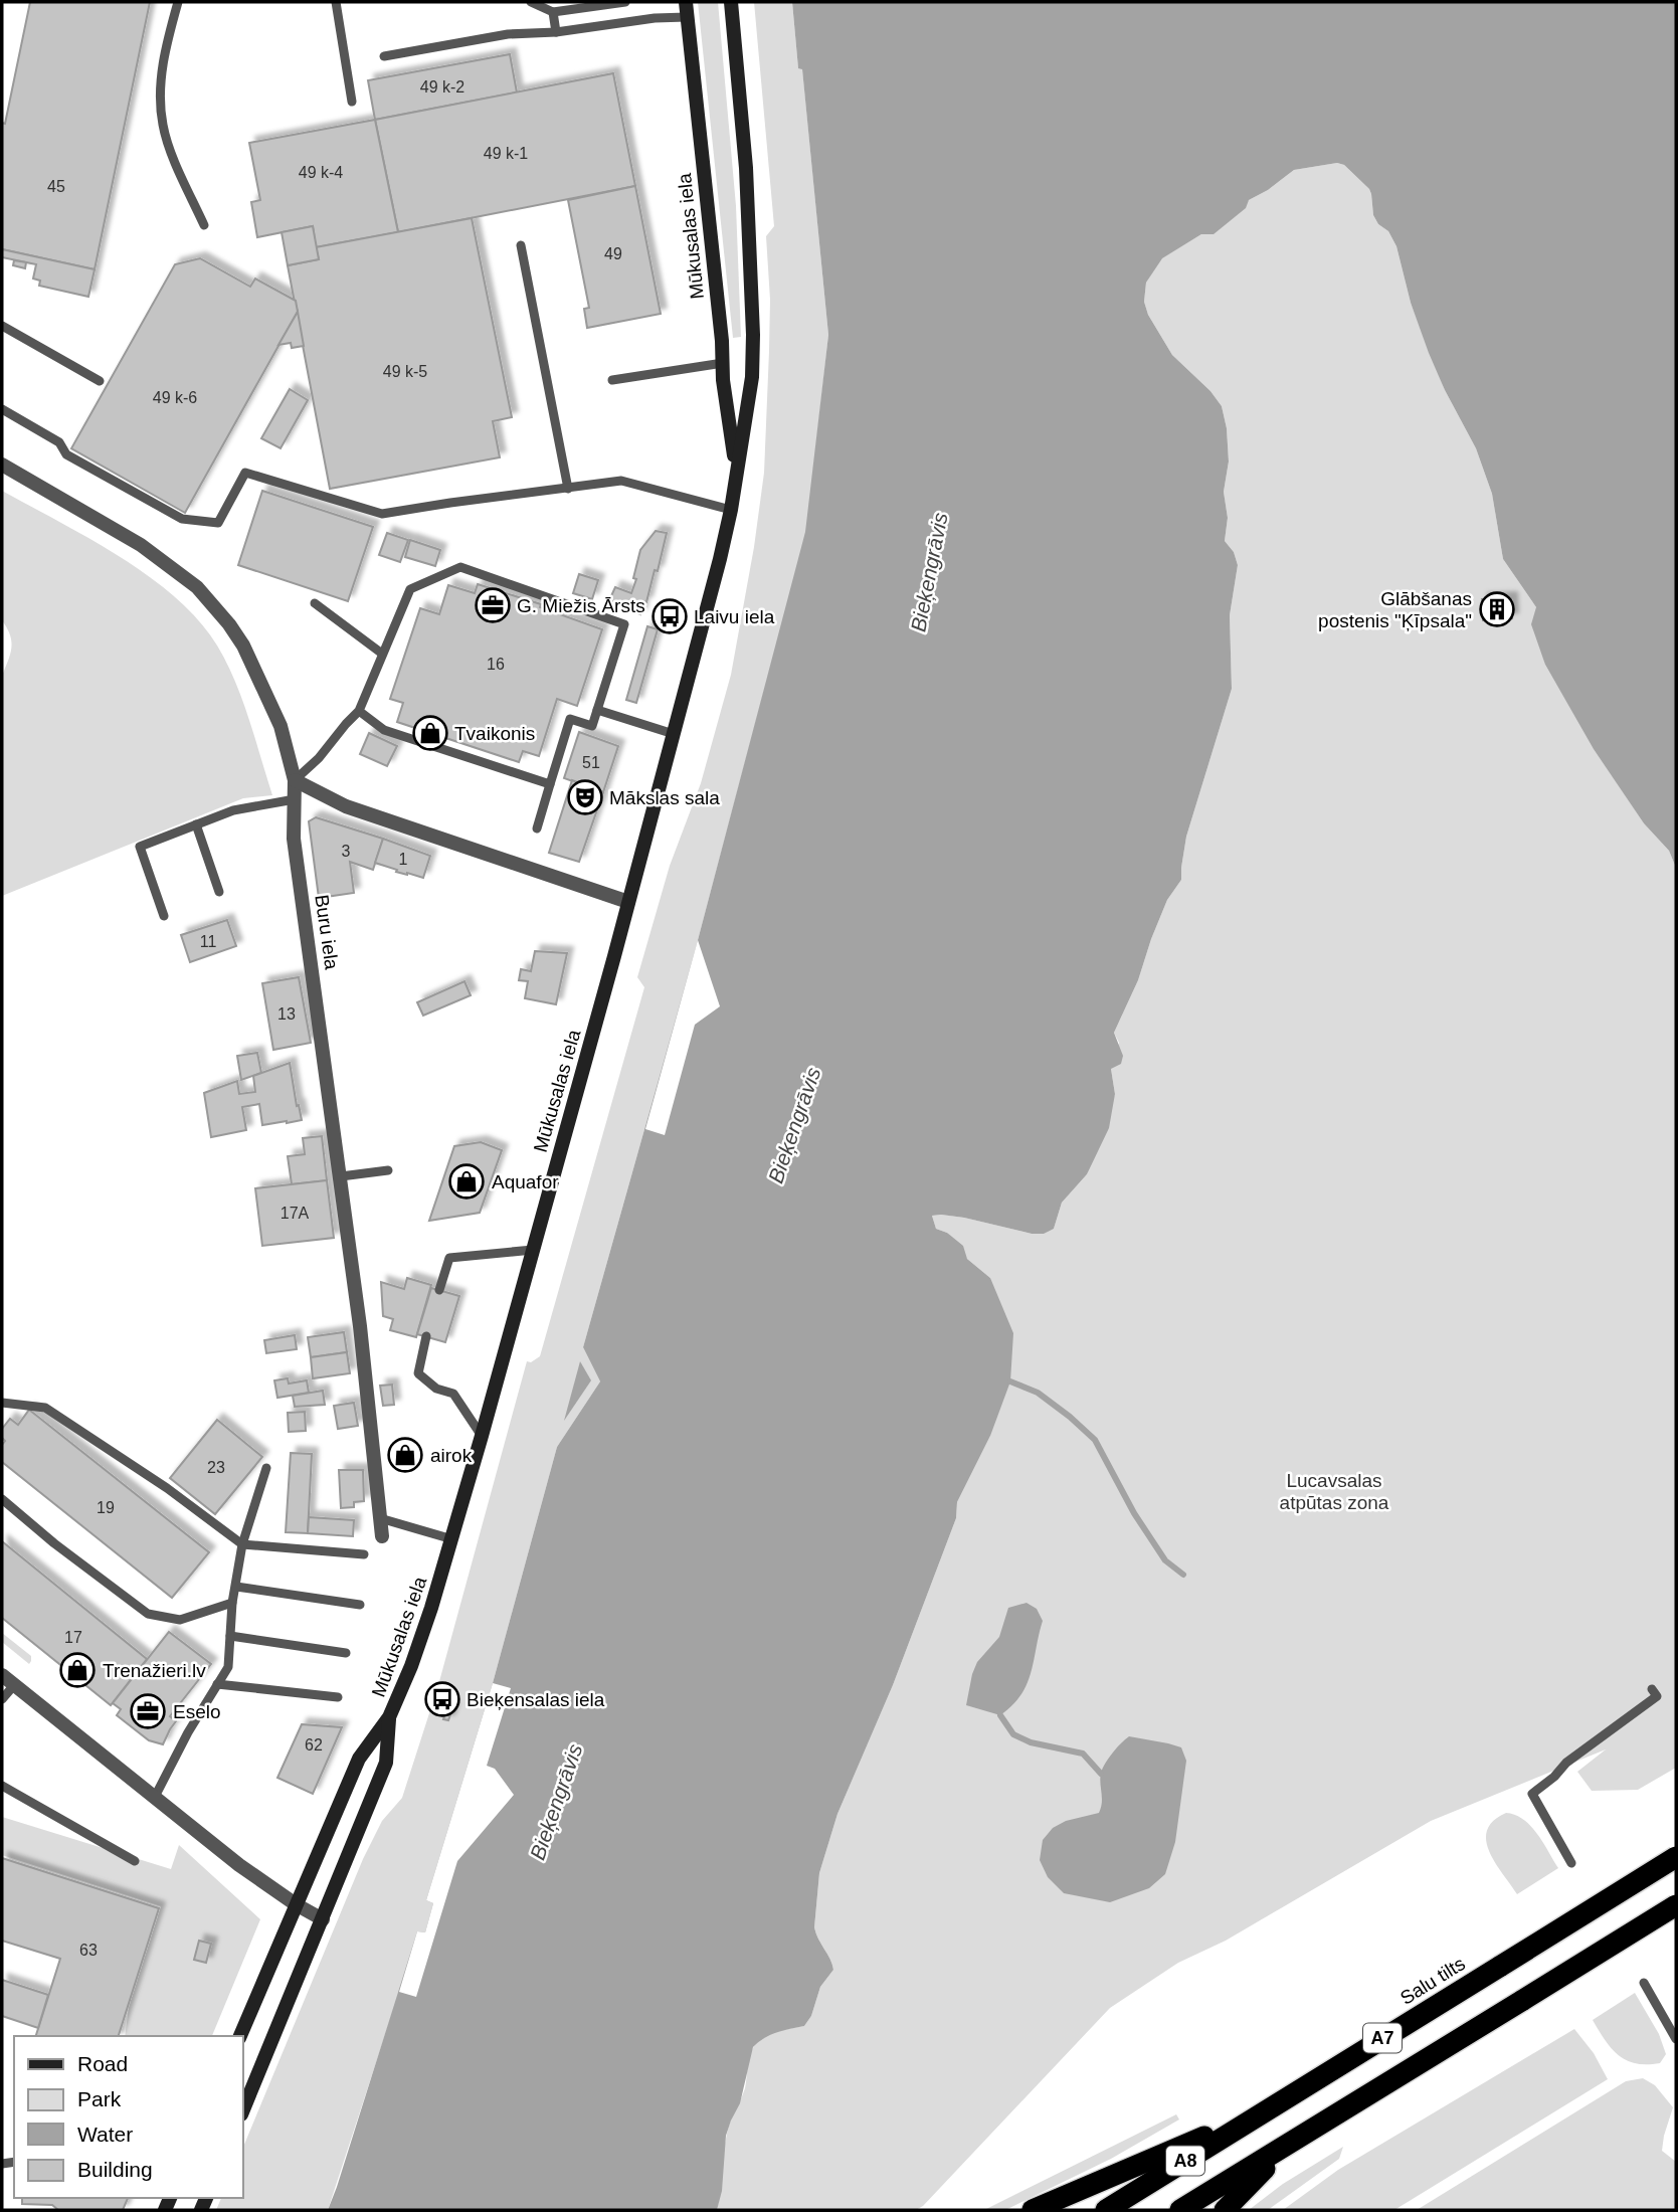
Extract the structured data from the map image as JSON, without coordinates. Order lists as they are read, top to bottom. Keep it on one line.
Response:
{"streets":{"highway":["Salu tilts","A7","A8"],"main road":["Mūkusalas iela"],"street":["Buru iela"]},"crossings":[["Salu tilts","A7"],["A7","A8"]],"water":["Bieķengrāvis"],"parks":["Lucavsalas atpūtas zona"],"places":{"office":["G. Miežis Ārsts","Eselo"],"building":["Glābšanas postenis \"Ķīpsala\""],"bus stop":["Laivu iela","Bieķensalas iela"],"shop":["Tvaikonis","Aquafor","airok","Trenažieri.lv"],"theatre":["Mākslas sala"]},"house_numbers":["49 k-2","49 k-1","49 k-4","45","49","49 k-5","49 k-6","16","51","3","1","11","13","17A","23","19","17","62","63"],"legend":["Road","Park","Water","Building"]}
